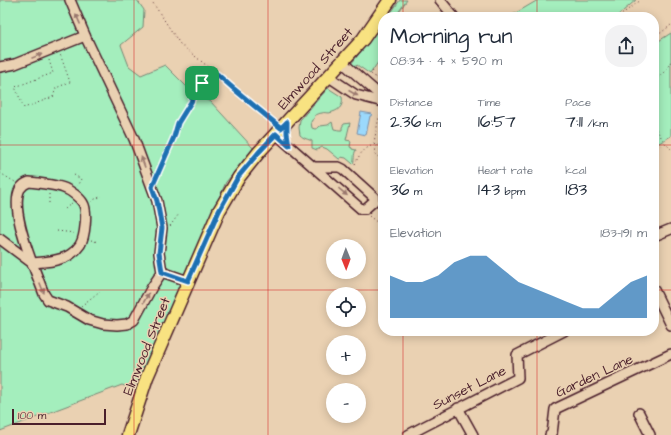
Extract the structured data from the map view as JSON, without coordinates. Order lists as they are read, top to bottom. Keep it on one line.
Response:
{"streets":{"main road":["Elmwood Street"],"street":["Garden Lane","Sunset Lane"]},"scale_bar":"100 m","north":"bottom","page":{"heading":["Morning run","08:34 · 4 × 590 m"],"stats":[["Distance","2.36 km"],["Time","16:57"],["Pace","7:11 /km"],["Elevation","36 m"],["Heart rate","143 bpm"],["kcal","183"]],"chart":["Elevation","183–191 m"],"map_buttons":["+","−"],"scale":"100 m"}}
